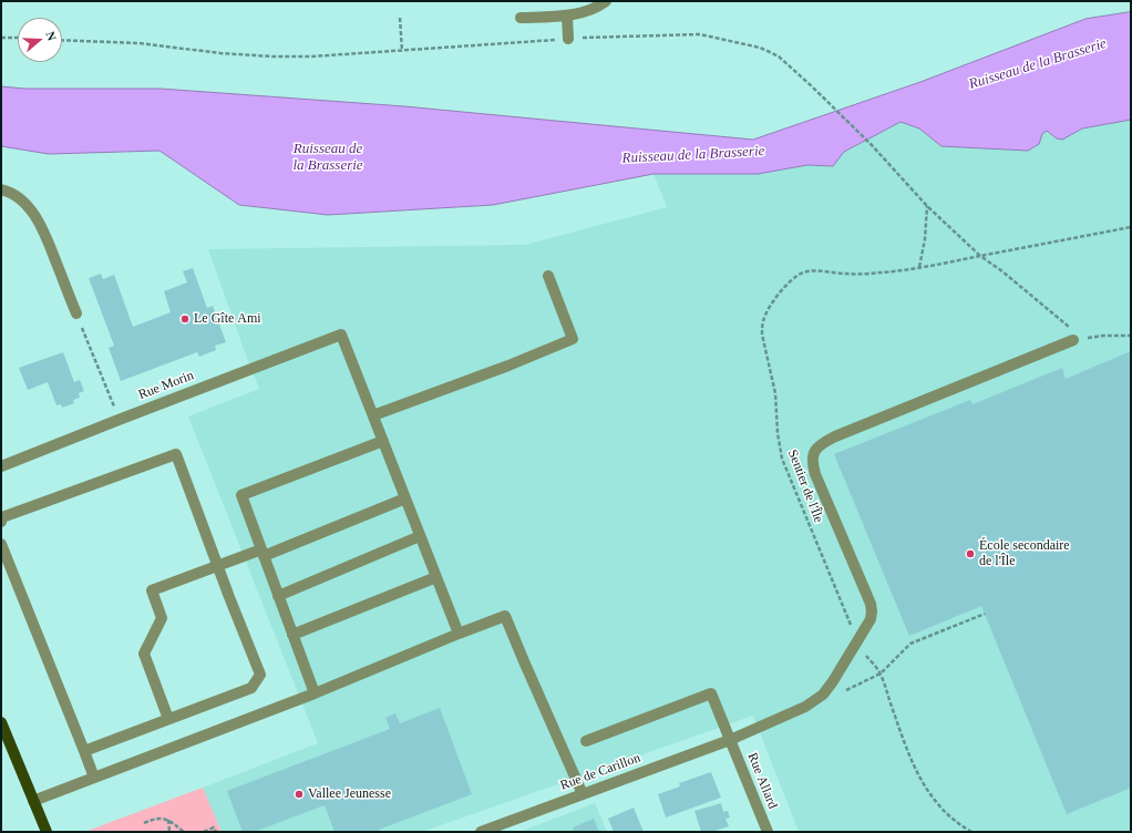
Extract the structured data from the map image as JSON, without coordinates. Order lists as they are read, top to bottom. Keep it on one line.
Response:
{"streets":{"street":["Rue Morin","Rue de Carillon","Rue Allard"],"path":["Sentier de l'Île"]},"crossings":[["Sentier de l'Île","Rue de Carillon"],["Rue de Carillon","Rue Allard"]],"water":["Ruisseau de la Brasserie"],"places":["Le Gîte Ami","École secondaire de l'Île","Vallee Jeunesse"],"north":"right"}
